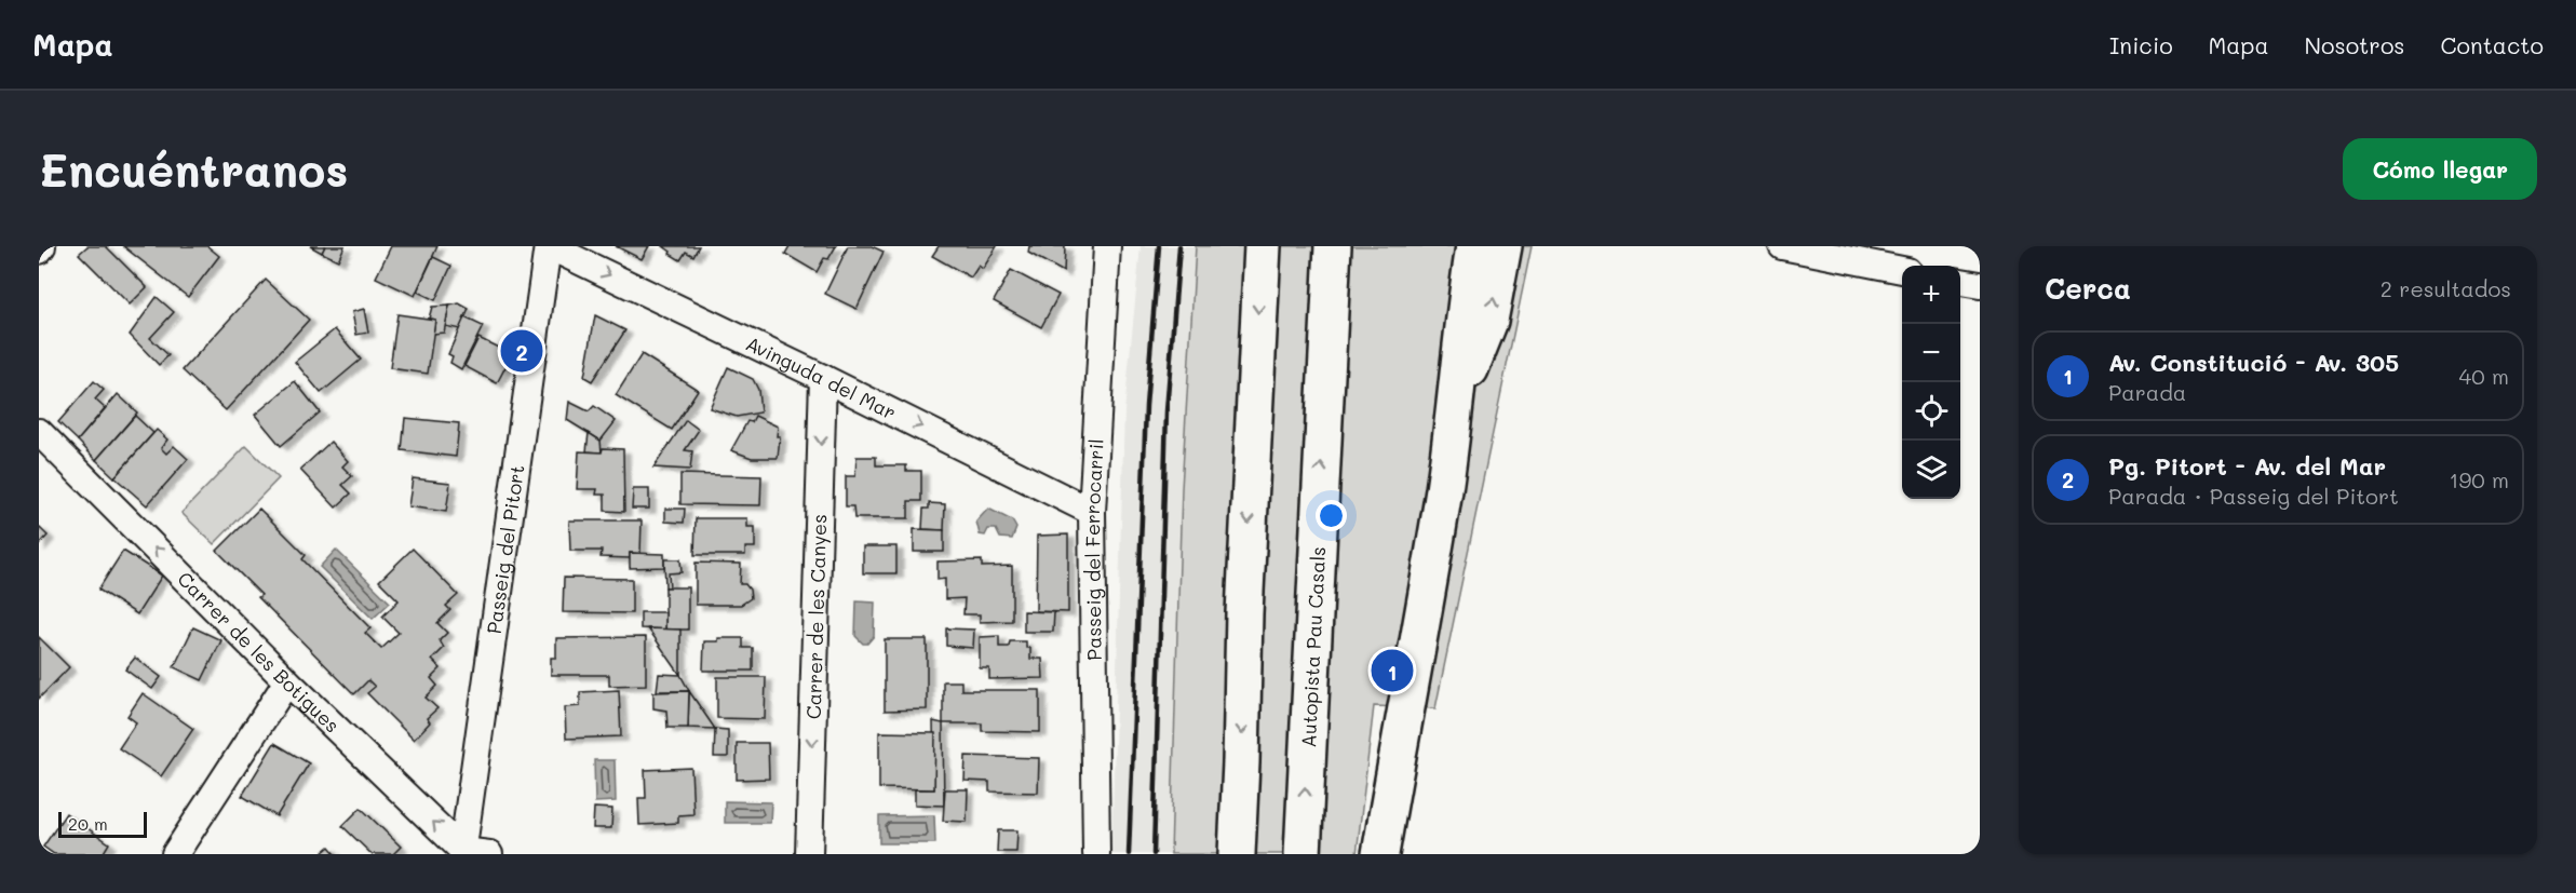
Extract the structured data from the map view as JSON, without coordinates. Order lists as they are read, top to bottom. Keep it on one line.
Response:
{"streets":{"main road":["Autopista Pau Casals"],"street":["Avinguda del Mar","Passeig del Ferrocarril","Passeig del Pitort","Carrer de les Canyes","Carrer de les Botigues"]},"crossings":[["Avinguda del Mar","Passeig del Ferrocarril"],["Avinguda del Mar","Passeig del Pitort"],["Avinguda del Mar","Carrer de les Canyes"],["Passeig del Pitort","Carrer de les Botigues"]],"one_way":["Avinguda del Mar","Carrer de les Canyes","Carrer de les Botigues"],"scale_bar":"20 m","page":{"header":"Mapa","nav":["Inicio","Mapa","Nosotros","Contacto"],"buttons":"Cómo llegar","title":"Encuéntranos","heading":["Cerca","2 resultados"],"map_buttons":["+","−"],"pins":["2","1"],"list":[{"mark":"1","name":"Av. Constitució - Av. 305","note":"Parada","value":"40 m"},{"mark":"2","name":"Pg. Pitort - Av. del Mar","note":"Parada · Passeig del Pitort","value":"190 m"}],"scale":"20 m"}}
